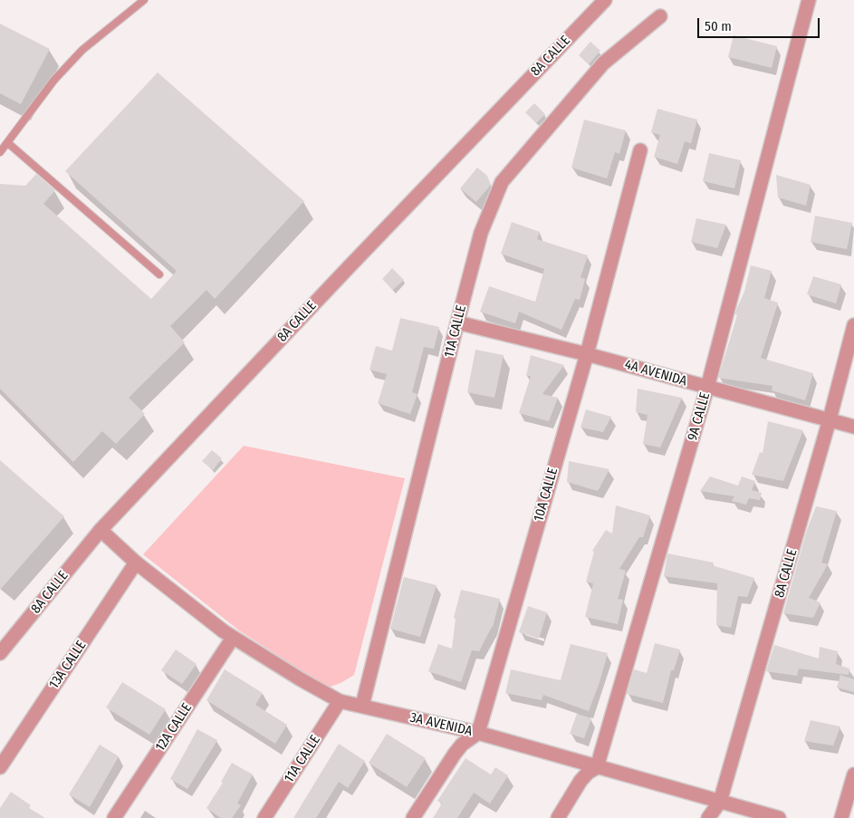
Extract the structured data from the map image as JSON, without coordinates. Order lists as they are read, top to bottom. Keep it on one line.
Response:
{"streets":{"street":["8A CALLE","11A CALLE","4A AVENIDA","9A CALLE","10A CALLE","13A CALLE","3A AVENIDA","12A CALLE"]},"crossings":[["8A CALLE","4A AVENIDA"],["8A CALLE","3A AVENIDA"],["11A CALLE","4A AVENIDA"],["11A CALLE","3A AVENIDA"],["4A AVENIDA","9A CALLE"],["4A AVENIDA","10A CALLE"],["9A CALLE","3A AVENIDA"],["10A CALLE","3A AVENIDA"],["13A CALLE","3A AVENIDA"],["3A AVENIDA","12A CALLE"]],"scale_bar":"50 m"}
